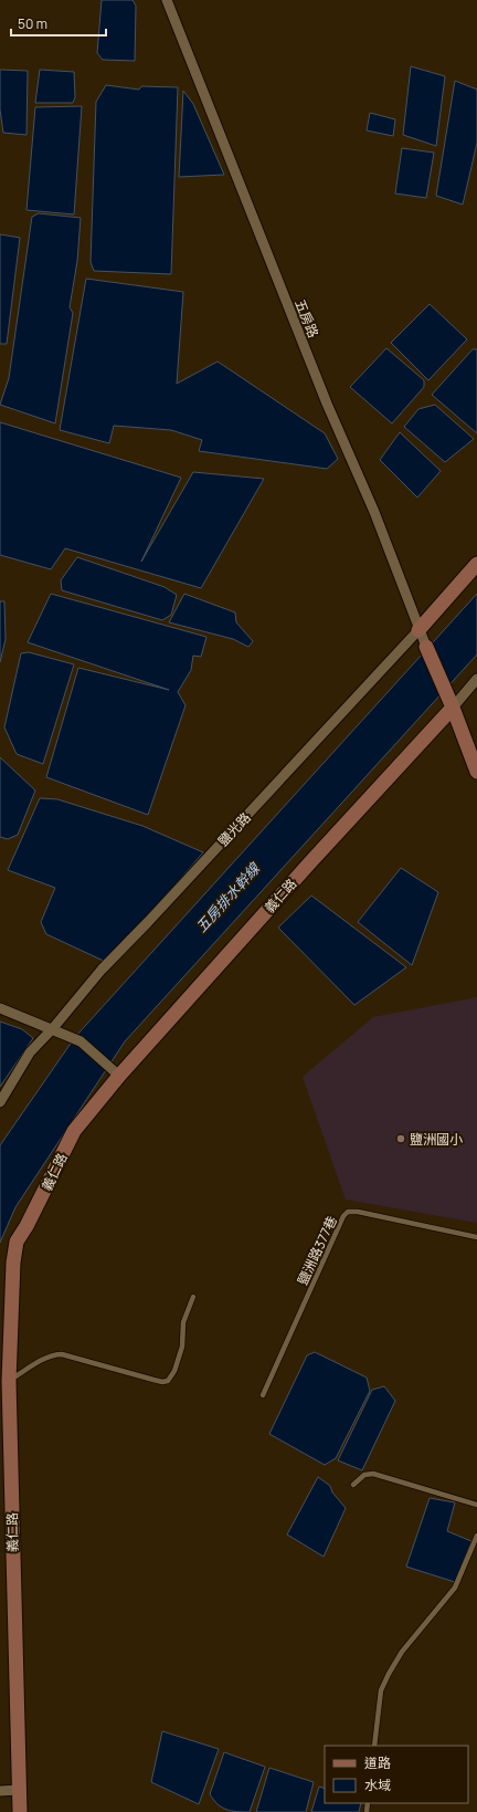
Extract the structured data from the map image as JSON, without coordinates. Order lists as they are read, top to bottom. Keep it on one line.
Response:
{"streets":{"street":["五房路","鹽光路","義仁路"],"lane":["鹽洲路377巷"]},"crossings":[["五房路","鹽光路"]],"water":["五房排水幹線"],"places":["鹽洲國小"],"legend":["道路","水域"],"scale_bar":"50 m"}
